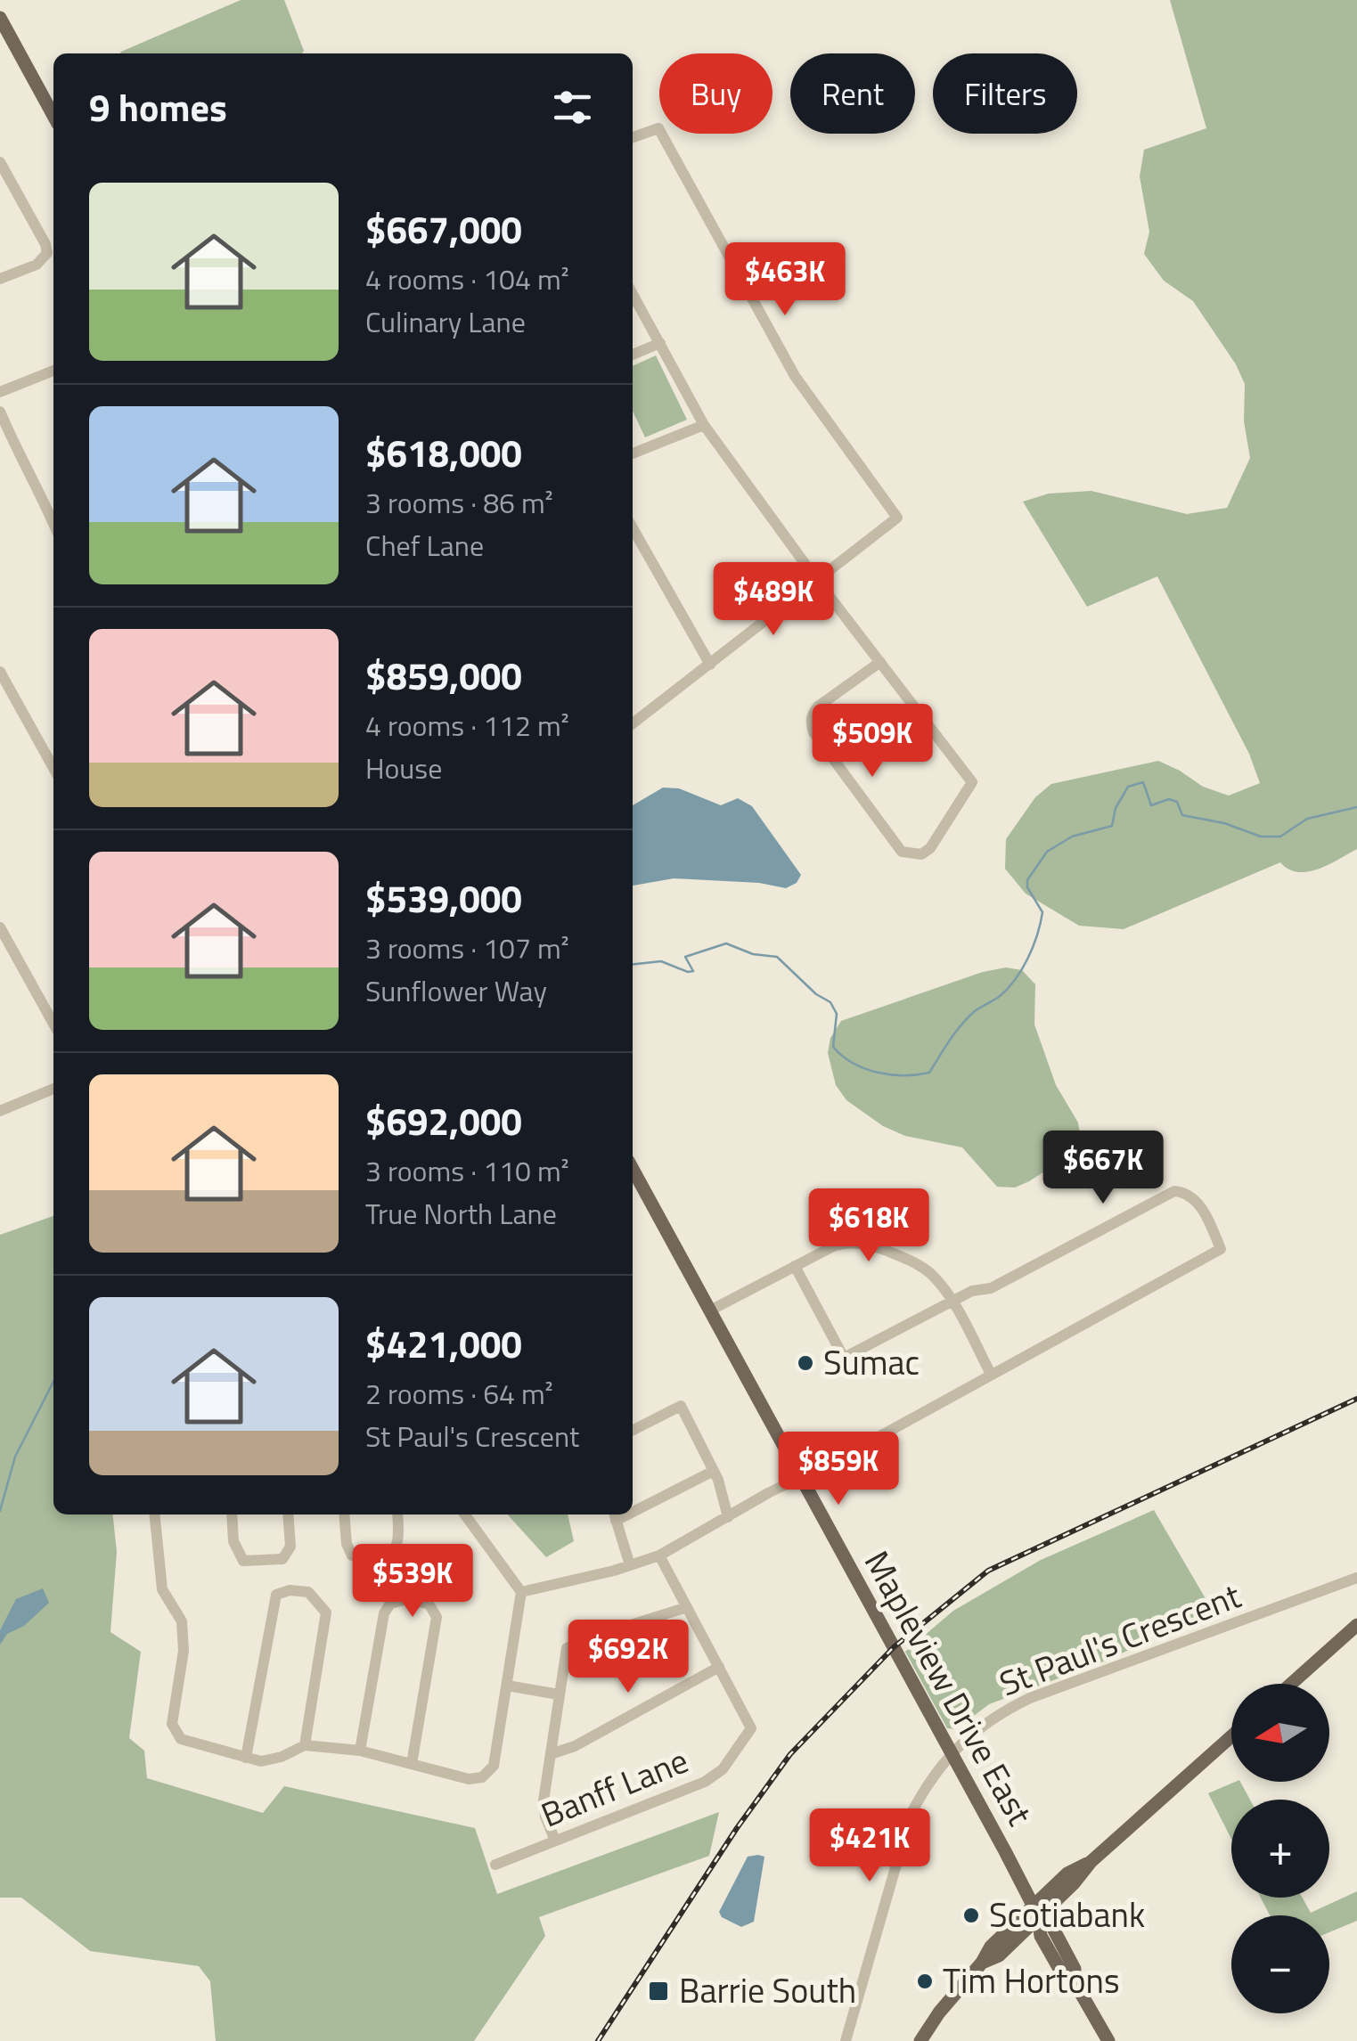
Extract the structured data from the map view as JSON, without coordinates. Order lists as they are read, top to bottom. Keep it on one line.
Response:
{"streets":{"main road":["Mapleview Drive East"],"street":["St Paul's Crescent","Banff Lane"]},"crossings":[["St Paul's Crescent","Mapleview Drive East"]],"places":{"other":["Sumac","Scotiabank","Tim Hortons"],"transit":["Barrie South"]},"north":"left","page":{"chip":["Buy","Rent","Filters"],"heading":"9 homes","list":[{"name":"$667,000","note":"4 rooms · 104 m² · Culinary Lane"},{"name":"$618,000","note":"3 rooms · 86 m² · Chef Lane"},{"name":"$859,000","note":"4 rooms · 112 m² · House"},{"name":"$539,000","note":"3 rooms · 107 m² · Sunflower Way"},{"name":"$692,000","note":"3 rooms · 110 m² · True North Lane"},{"name":"$421,000","note":"2 rooms · 64 m² · St Paul's Crescent"}],"price":["$463K","$489K","$509K","$667K","$618K","$859K","$539K","$692K","$421K"],"map_buttons":["+","−"]}}
